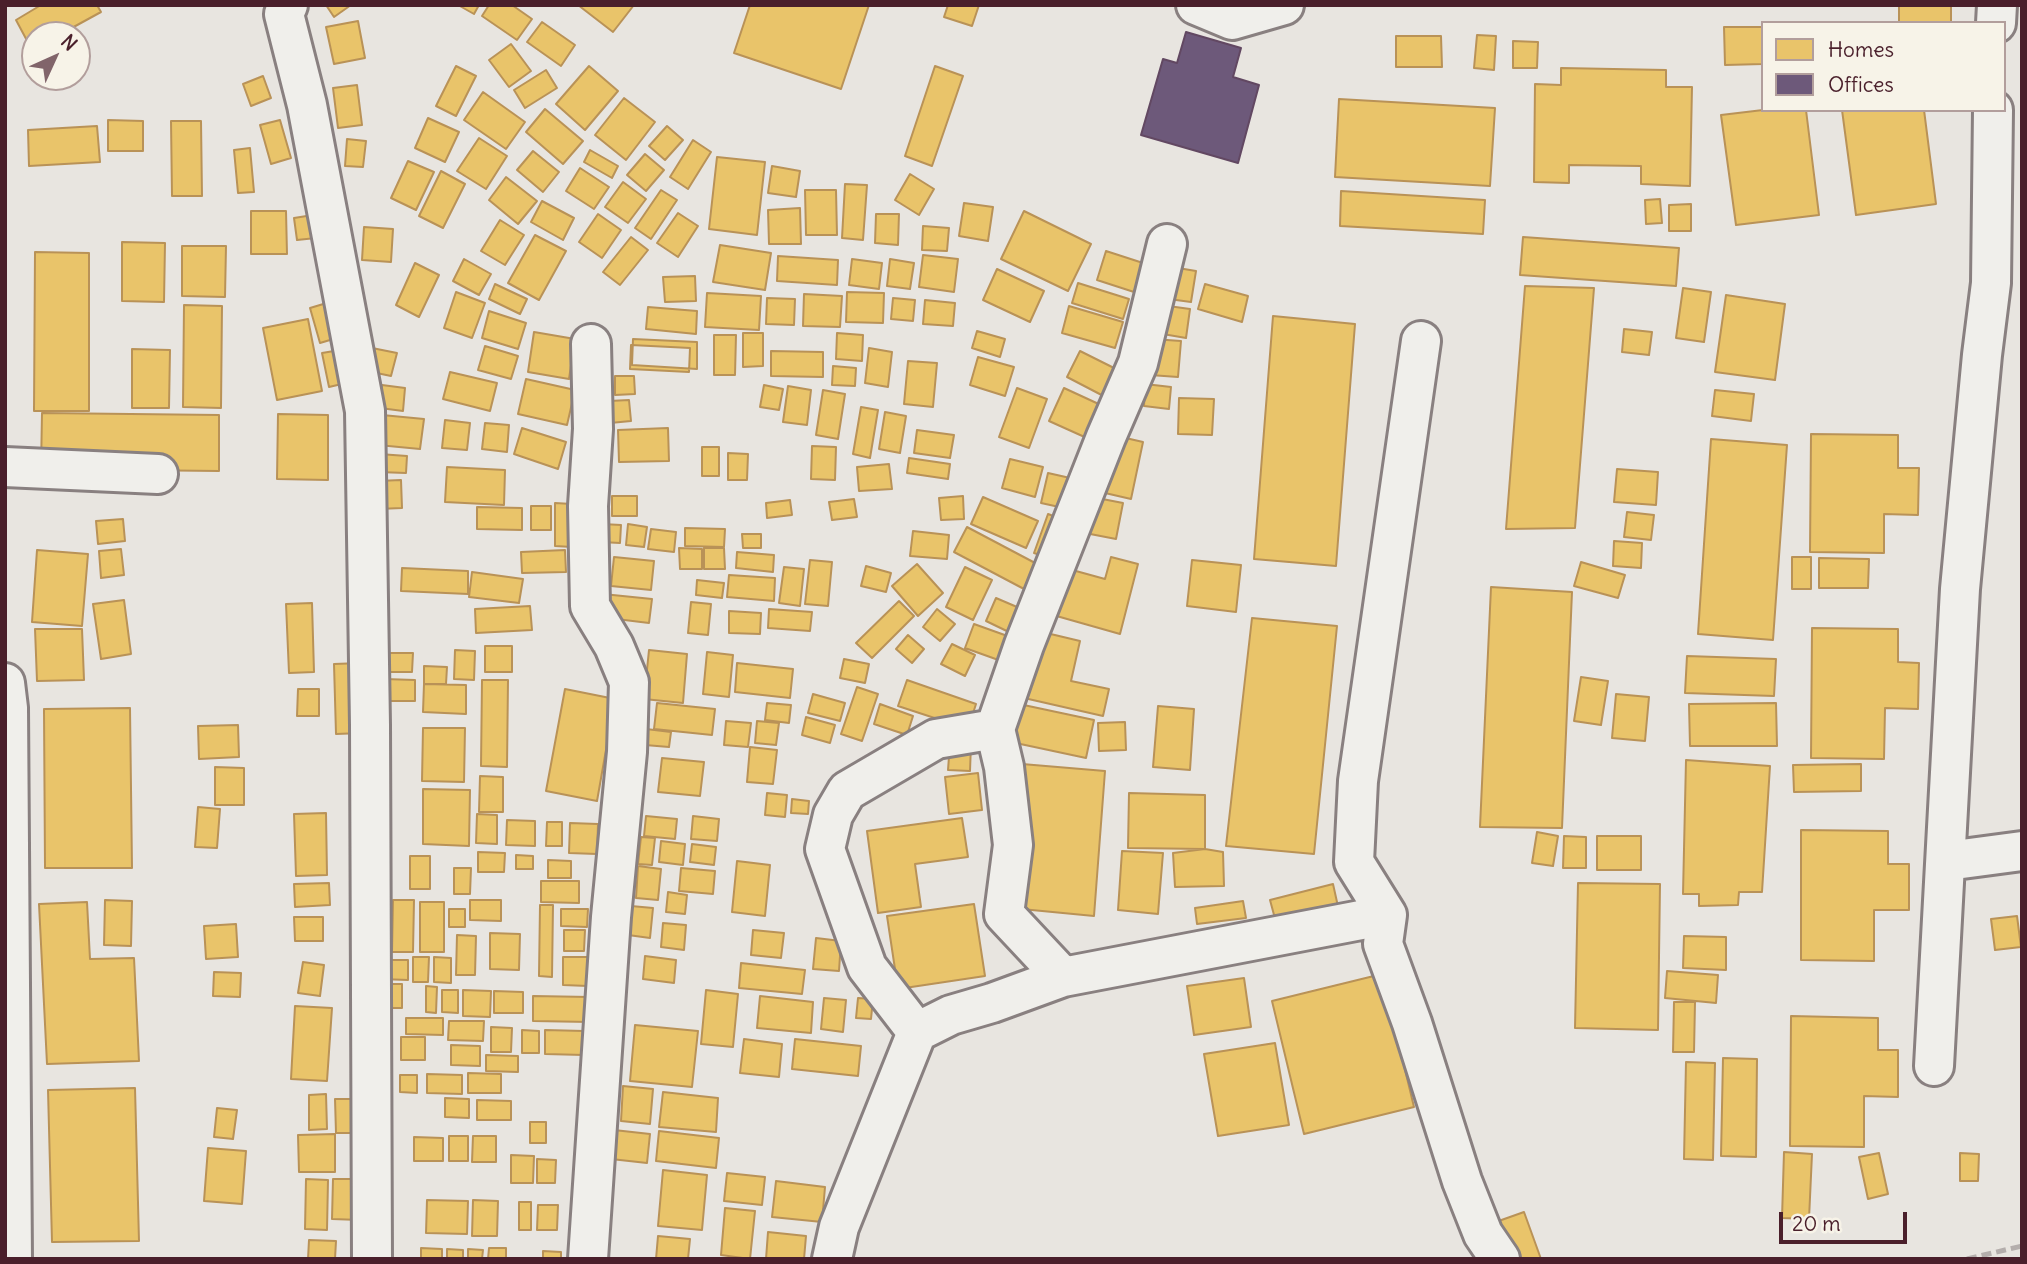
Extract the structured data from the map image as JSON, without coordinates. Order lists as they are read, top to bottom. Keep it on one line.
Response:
{"legend":["Homes","Offices"],"scale_bar":"20 m","north":"top right"}
